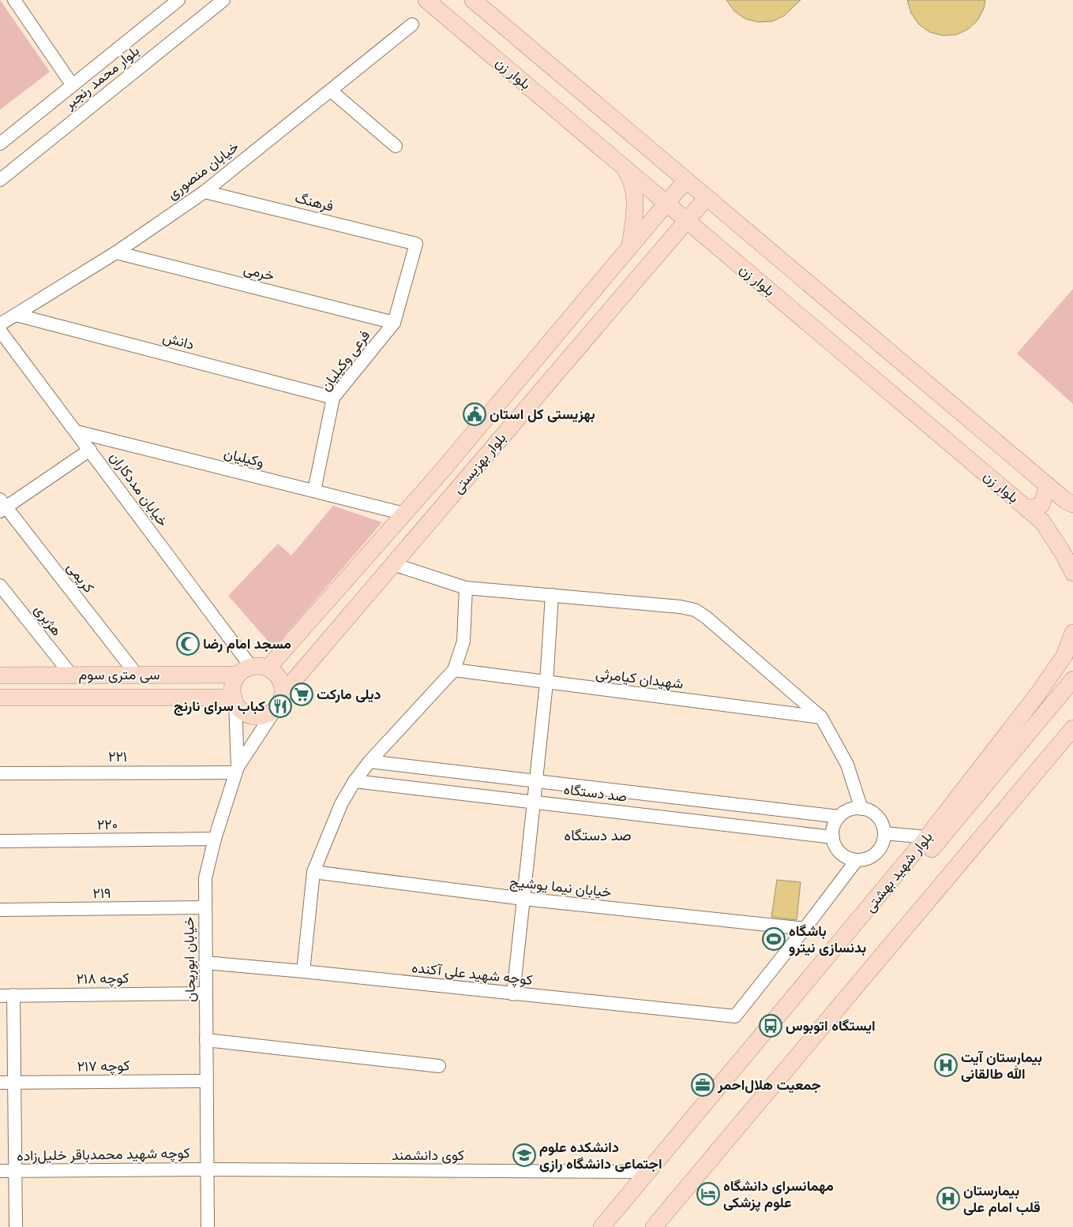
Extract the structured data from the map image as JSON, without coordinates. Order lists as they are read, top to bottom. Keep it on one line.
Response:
{"streets":{"main road":["بلوار زن","بلوار بهزیستی","سی متری سوم","بلوار شهید بهشتی"],"street":["بلوار محمد رنجبر","خیابان منصوری","فرهنگ","خرمی","دانش","فرعی وکیلیان","وکیلیان","خیابان مددکاران","کریمی","هژبری","شهیدان کیامرثی","۲۲۱","صد دستگاه","۲۲۰","خیابان نیما یوشیج","۲۱۹","خیابان ابوریحان","کوچه شهید علی آکنده","کوچه ۲۱۸","کوچه ۲۱۷","کوچه شهید محمدباقر خلیل‌زاده","کوی دانشمند"]},"crossings":[["بلوار زن","بلوار بهزیستی"],["خیابان منصوری","فرهنگ"],["خیابان منصوری","خرمی"],["خیابان منصوری","دانش"],["فرهنگ","خرمی"],["فرهنگ","فرعی وکیلیان"],["خرمی","فرعی وکیلیان"],["دانش","فرعی وکیلیان"],["فرعی وکیلیان","وکیلیان"],["وکیلیان","بلوار بهزیستی"],["وکیلیان","خیابان مددکاران"],["بلوار بهزیستی","خیابان مددکاران"],["بلوار بهزیستی","سی متری سوم"],["بلوار بهزیستی","خیابان ابوریحان"],["خیابان مددکاران","سی متری سوم"],["خیابان مددکاران","خیابان ابوریحان"],["کریمی","سی متری سوم"],["هژبری","سی متری سوم"],["سی متری سوم","خیابان ابوریحان"],["۲۲۱","خیابان ابوریحان"],["۲۲۰","خیابان ابوریحان"],["بلوار شهید بهشتی","کوی دانشمند"],["خیابان نیما یوشیج","کوچه شهید علی آکنده"],["۲۱۹","خیابان ابوریحان"],["خیابان ابوریحان","کوچه شهید علی آکنده"],["خیابان ابوریحان","کوچه ۲۱۸"],["خیابان ابوریحان","کوچه ۲۱۷"],["خیابان ابوریحان","کوچه شهید محمدباقر خلیل‌زاده"],["خیابان ابوریحان","کوی دانشمند"],["کوچه شهید محمدباقر خلیل‌زاده","کوی دانشمند"]],"districts":["صد دستگاه"],"places":{"public building":["بهزیستی کل استان"],"mosque":["مسجد امام رضا"],"supermarket":["دیلی مارکت"],"restaurant":["کباب سرای نارنج"],"sports":["باشگاه بدنسازی نیترو"],"bus stop":["ایستگاه اتوبوس"],"hospital":["بیمارستان آیت الله طالقانی","بیمارستان قلب امام علی"],"office":["جمعیت هلال‌احمر"],"school or university":["دانشکده علوم اجتماعی دانشگاه رازی"],"hotel":["مهمانسرای دانشگاه علوم پزشکی"]}}
